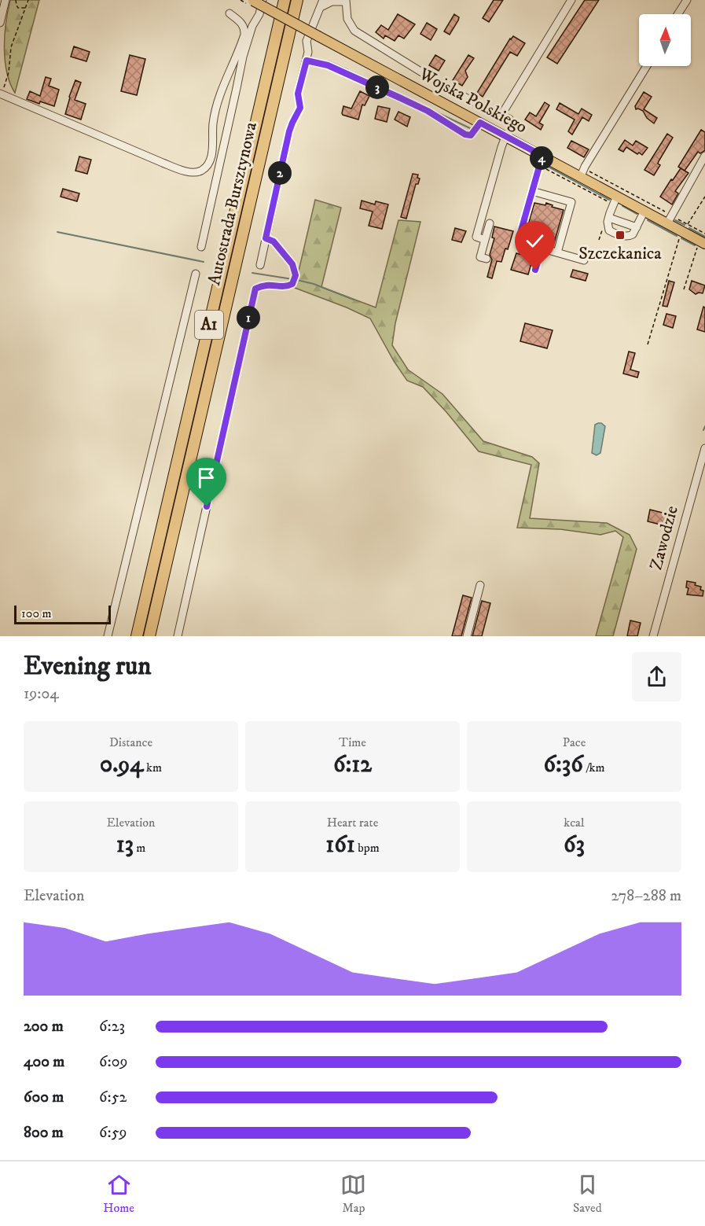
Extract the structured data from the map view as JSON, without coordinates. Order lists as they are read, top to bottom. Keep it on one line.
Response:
{"streets":{"highway":["Autostrada Bursztynowa","A1"],"main road":["Wojska Polskiego"],"street":["Zawodzie"]},"places":{"transit":["Szczekanica"]},"scale_bar":"100 m","north":"top","page":{"pins":["3","4","2","1"],"scale":"100 m","heading":["Evening run","19:04"],"stats":[["Distance","0.94 km"],["Time","6:12"],["Pace","6:36 /km"],["Elevation","13 m"],["Heart rate","161 bpm"],["kcal","63"]],"chart":["Elevation","278–288 m"],"list":[{"name":"200 m","note":"6:23"},{"name":"400 m","note":"6:09"},{"name":"600 m","note":"6:52"},{"name":"800 m","note":"6:59"}],"tabs":["Home","Map","Saved"]}}
